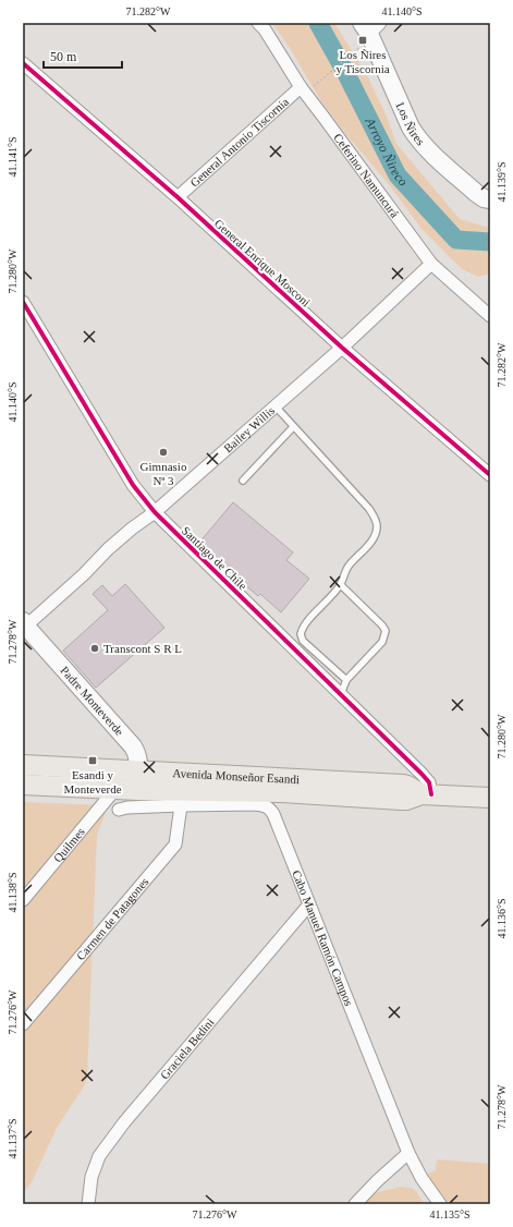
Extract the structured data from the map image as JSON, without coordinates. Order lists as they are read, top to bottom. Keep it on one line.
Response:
{"streets":{"main road":["Avenida Monseñor Esandi"],"street":["Los Ñires","General Antonio Tiscornia","Ceferino Namuncurá","General Enrique Mosconi","Bailey Willis","Santiago de Chile","Padre Monteverde","Quilmes","Carmen de Patagones","Cabo Manuel Ramón Campos","Graciela Bedini"]},"crossings":[["General Antonio Tiscornia","Ceferino Namuncurá"],["General Antonio Tiscornia","General Enrique Mosconi"],["Ceferino Namuncurá","Bailey Willis"],["General Enrique Mosconi","Bailey Willis"],["Bailey Willis","Santiago de Chile"],["Bailey Willis","Padre Monteverde"],["Santiago de Chile","Avenida Monseñor Esandi"],["Padre Monteverde","Avenida Monseñor Esandi"],["Avenida Monseñor Esandi","Quilmes"],["Avenida Monseñor Esandi","Carmen de Patagones"],["Avenida Monseñor Esandi","Cabo Manuel Ramón Campos"],["Carmen de Patagones","Cabo Manuel Ramón Campos"],["Cabo Manuel Ramón Campos","Graciela Bedini"]],"water":["Arroyo Ñireco"],"places":{"transit":["Los Ñires y Tiscornia","Esandi y Monteverde"],"other":["Gimnasio Nª 3","Transcont S R L"]},"scale_bar":"50 m","coordinates":["71.282°W","41.140°S","41.141°S","41.139°S","71.280°W","71.278°W","41.138°S","41.136°S","71.276°W","41.137°S","41.135°S"]}
